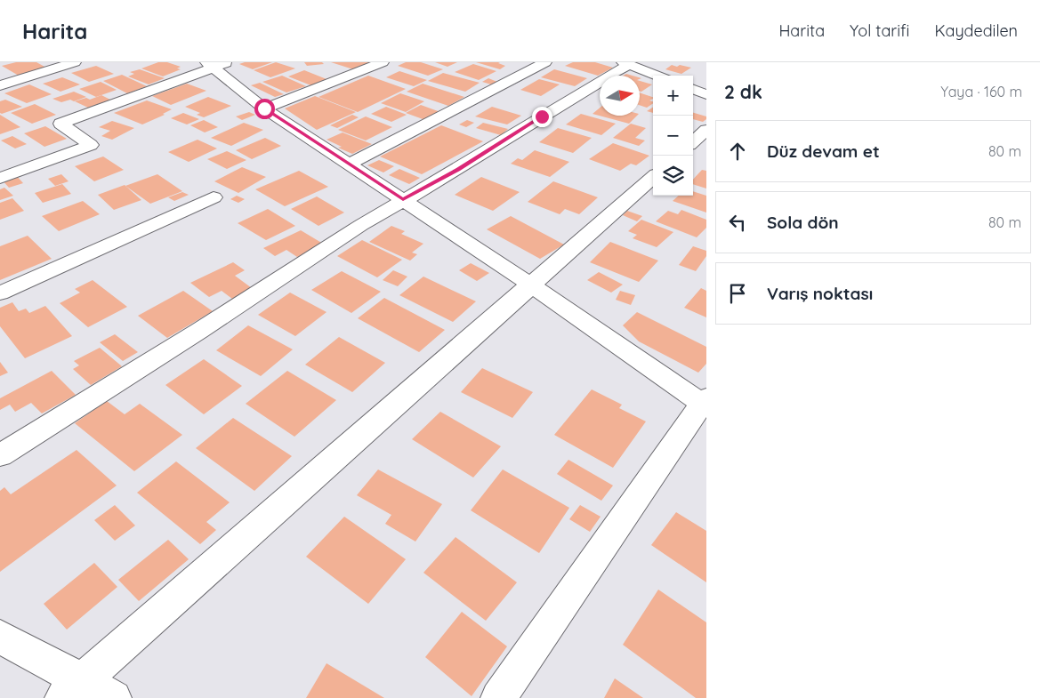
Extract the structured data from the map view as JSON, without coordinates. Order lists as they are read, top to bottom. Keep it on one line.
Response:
{"north":"right","page":{"header":"Harita","nav":["Harita","Yol tarifi","Kaydedilen"],"heading":["2 dk","Yaya · 160 m"],"map_buttons":["+","−"],"list":[["Düz devam et","80 m"],["Sola dön","80 m"],"Varış noktası"]}}
